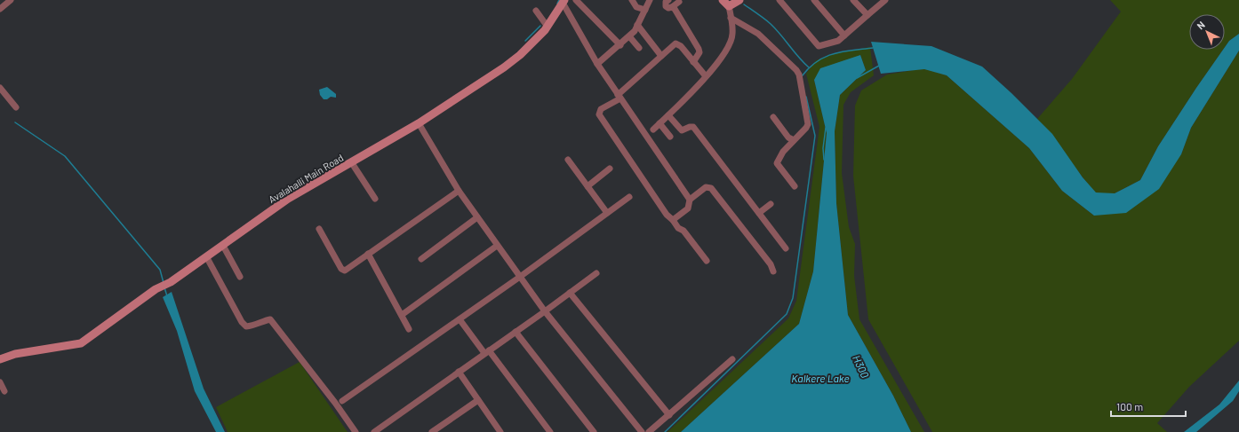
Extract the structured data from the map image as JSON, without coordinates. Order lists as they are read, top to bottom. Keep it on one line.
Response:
{"streets":{"main road":["Avalahalli Main Road"]},"water":["H300","Kalkere Lake"],"scale_bar":"100 m","north":"top left"}
